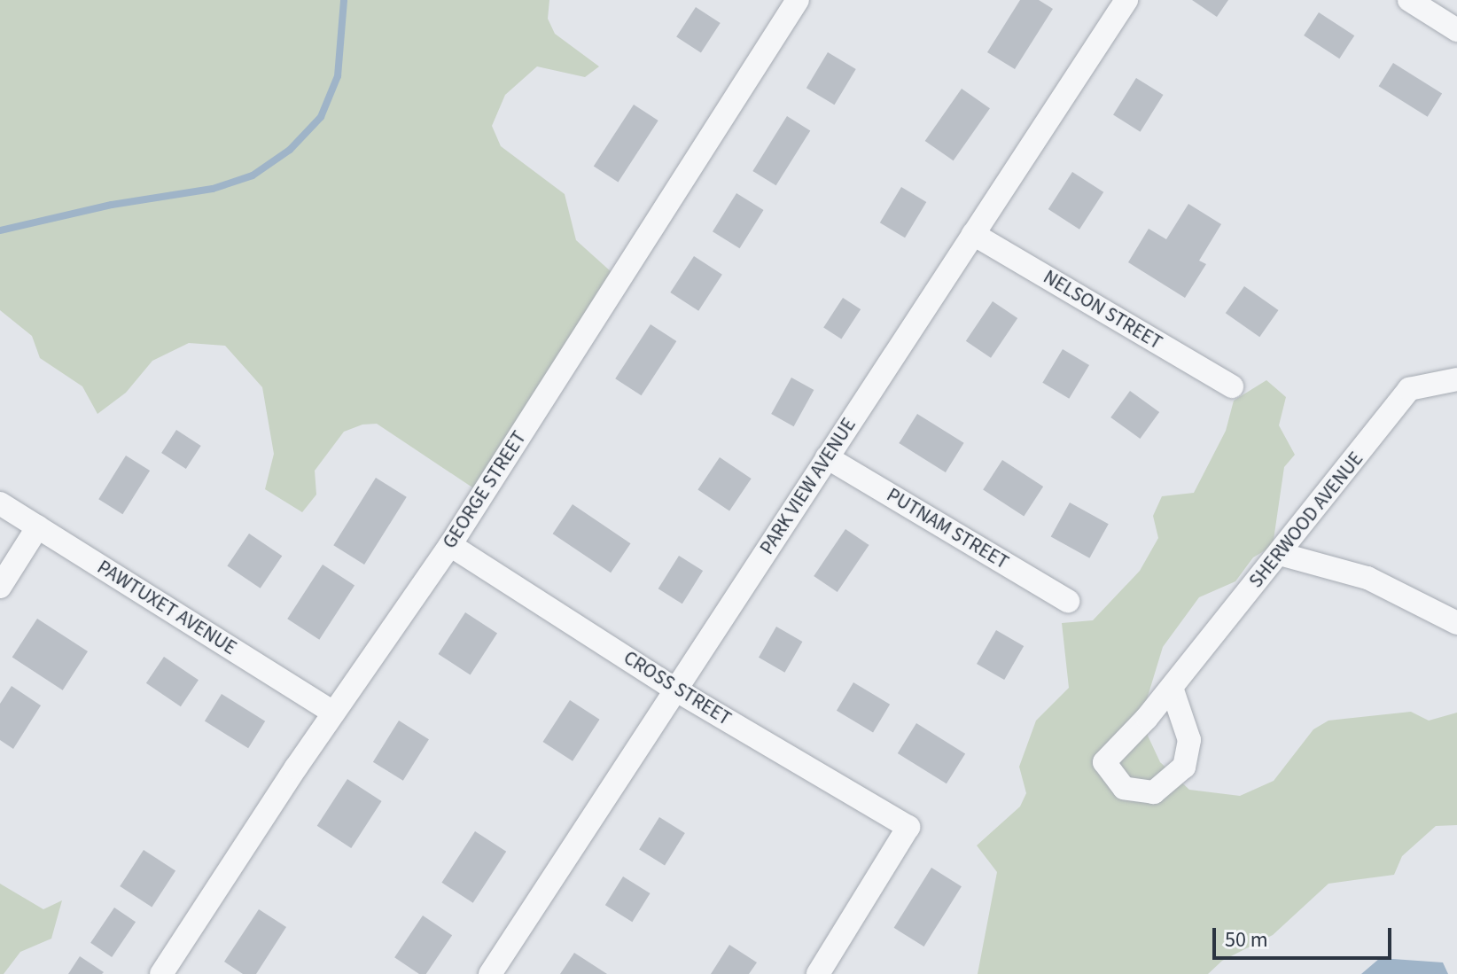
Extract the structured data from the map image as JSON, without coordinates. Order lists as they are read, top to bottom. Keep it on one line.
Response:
{"streets":{"street":["NELSON STREET","PARK VIEW AVENUE","GEORGE STREET","SHERWOOD AVENUE","PUTNAM STREET","PAWTUXET AVENUE","CROSS STREET"]},"crossings":[["NELSON STREET","PARK VIEW AVENUE"],["PARK VIEW AVENUE","PUTNAM STREET"],["PARK VIEW AVENUE","CROSS STREET"],["GEORGE STREET","PAWTUXET AVENUE"],["GEORGE STREET","CROSS STREET"]],"scale_bar":"50 m"}
